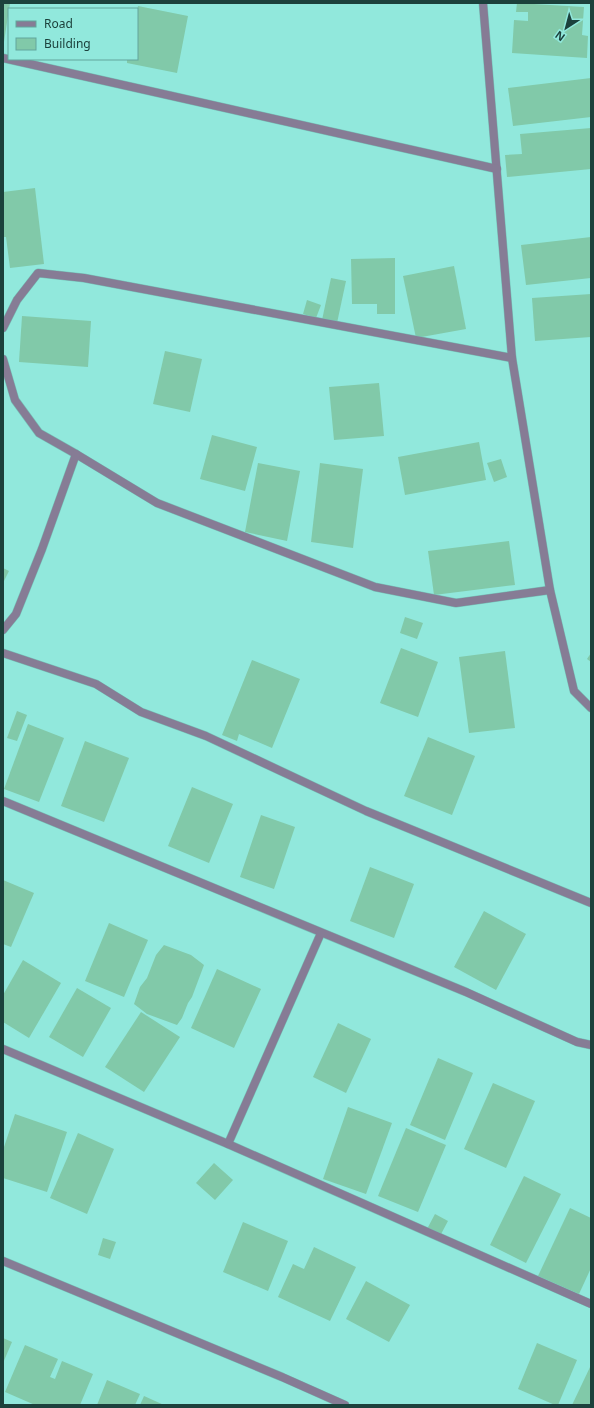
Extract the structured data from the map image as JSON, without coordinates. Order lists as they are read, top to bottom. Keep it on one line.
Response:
{"legend":["Road","Building"],"north":"bottom left"}
